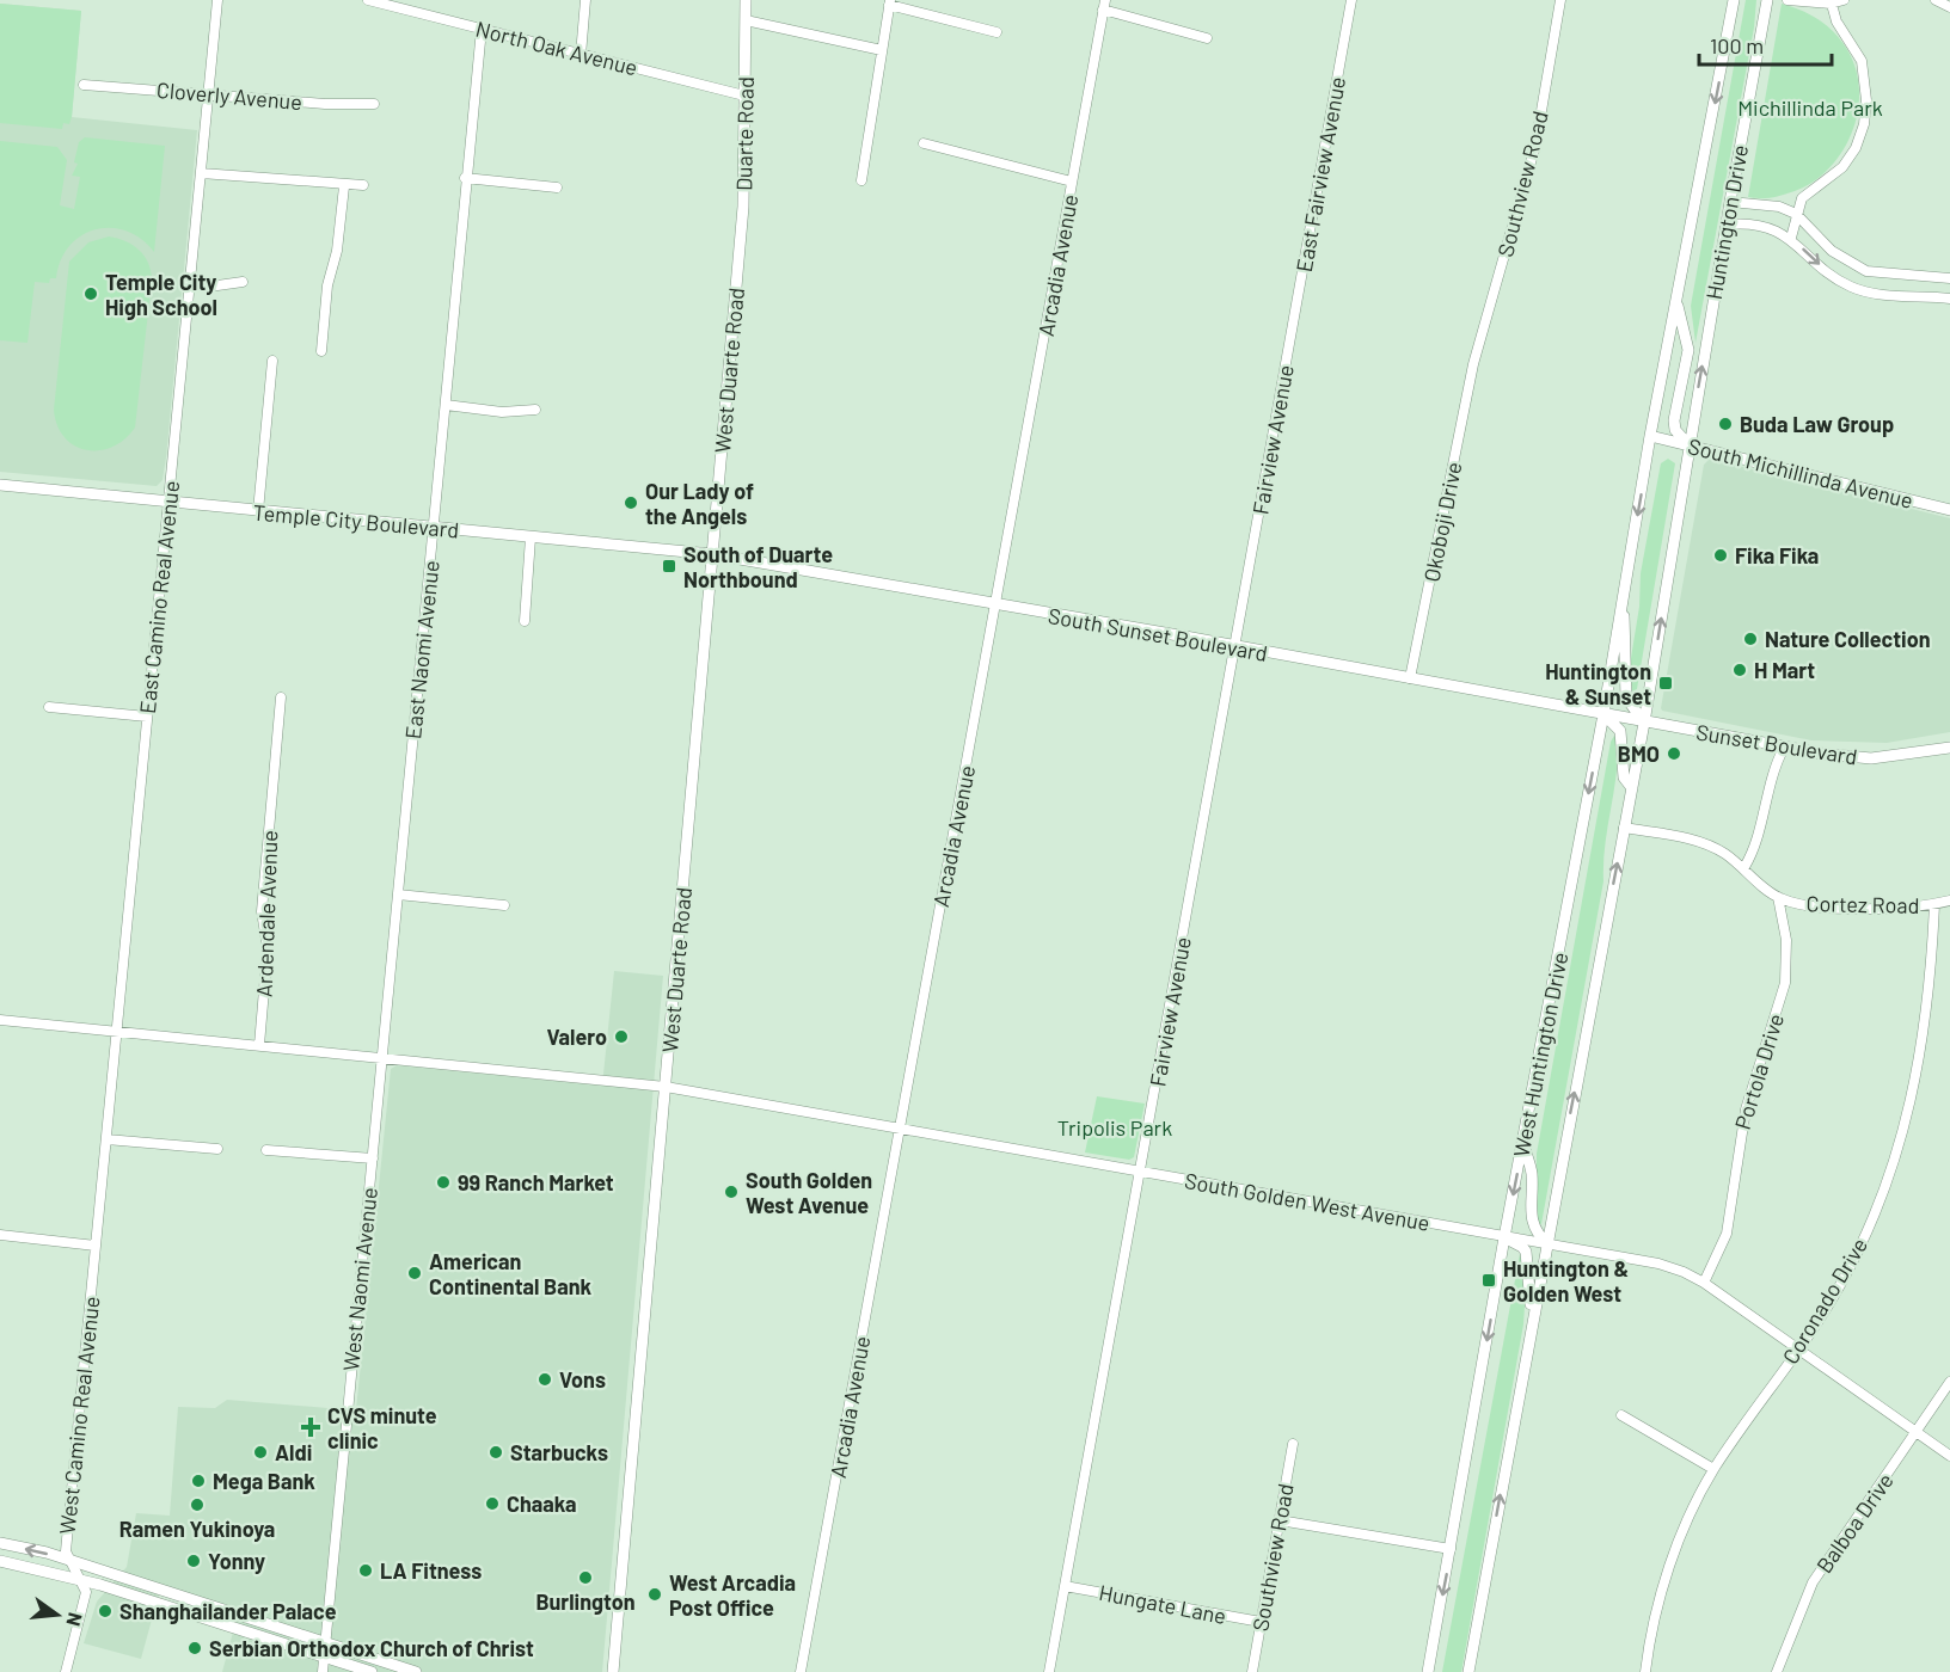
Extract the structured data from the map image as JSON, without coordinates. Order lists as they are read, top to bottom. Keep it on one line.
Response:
{"streets":{"main road":["Duarte Road","Huntington Drive","West Duarte Road","South Michillinda Avenue","Temple City Boulevard","South Sunset Boulevard","Sunset Boulevard","West Huntington Drive"],"street":["North Oak Avenue","Cloverly Avenue","East Fairview Avenue","Southview Road","Arcadia Avenue","Fairview Avenue","Okoboji Drive","East Camino Real Avenue","East Naomi Avenue","Cortez Road","Ardendale Avenue","Portola Drive","South Golden West Avenue","West Naomi Avenue","Coronado Drive","West Camino Real Avenue","Balboa Drive","Hungate Lane"]},"crossings":[["North Oak Avenue","Duarte Road"],["North Oak Avenue","East Naomi Avenue"],["Cloverly Avenue","East Camino Real Avenue"],["Duarte Road","West Duarte Road"],["East Fairview Avenue","Fairview Avenue"],["Southview Road","Okoboji Drive"],["Southview Road","Hungate Lane"],["Huntington Drive","South Michillinda Avenue"],["Huntington Drive","West Huntington Drive"],["Arcadia Avenue","South Sunset Boulevard"],["Arcadia Avenue","South Golden West Avenue"],["West Duarte Road","Temple City Boulevard"],["West Duarte Road","South Sunset Boulevard"],["West Duarte Road","South Golden West Avenue"],["Fairview Avenue","South Sunset Boulevard"],["Fairview Avenue","South Golden West Avenue"],["Fairview Avenue","Hungate Lane"],["South Michillinda Avenue","West Huntington Drive"],["Temple City Boulevard","East Camino Real Avenue"],["Temple City Boulevard","South Sunset Boulevard"],["Temple City Boulevard","East Naomi Avenue"],["Okoboji Drive","South Sunset Boulevard"],["East Camino Real Avenue","South Golden West Avenue"],["East Camino Real Avenue","West Camino Real Avenue"],["South Sunset Boulevard","Sunset Boulevard"],["South Sunset Boulevard","West Huntington Drive"],["East Naomi Avenue","South Golden West Avenue"],["East Naomi Avenue","West Naomi Avenue"],["Sunset Boulevard","West Huntington Drive"],["Cortez Road","West Huntington Drive"],["Cortez Road","Portola Drive"],["Cortez Road","Coronado Drive"],["Ardendale Avenue","South Golden West Avenue"],["West Huntington Drive","South Golden West Avenue"],["Portola Drive","South Golden West Avenue"],["South Golden West Avenue","West Naomi Avenue"],["South Golden West Avenue","Coronado Drive"],["South Golden West Avenue","Balboa Drive"]],"parks":["Michillinda Park","Tripolis Park"],"places":{"other":["Temple City High School","Buda Law Group","Our Lady of the Angels","Fika Fika","Nature Collection","H Mart","BMO","Valero","99 Ranch Market","South Golden West Avenue","American Continental Bank","Vons","Aldi","Starbucks","Mega Bank","Chaaka","Ramen Yukinoya","Yonny","LA Fitness","Burlington","West Arcadia Post Office","Shanghailander Palace","Serbian Orthodox Church of Christ"],"transit":["South of Duarte Northbound","Huntington & Sunset","Huntington & Golden West"],"health":["CVS minute clinic"]},"scale_bar":"100 m","north":"right"}
